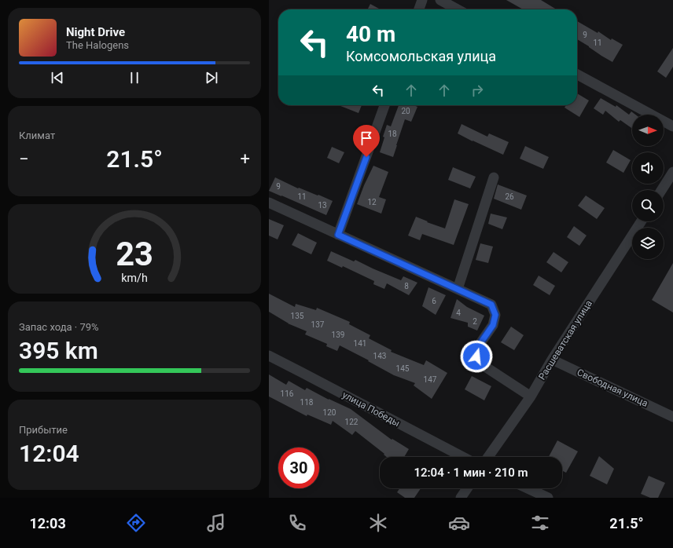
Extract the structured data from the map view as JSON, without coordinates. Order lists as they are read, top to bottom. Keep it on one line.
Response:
{"streets":{"street":["Расшеватская улица","Свободная улица","улица Победы"]},"crossings":[["Расшеватская улица","Свободная улица"]],"house_numbers":["9","11","20","18","9","11","26","12","13","8","6","4","135","2","137","139","141","143","145","147","116","118","120","122"],"north":"right","page":{"turn":["40 m","Комсомольская улица"],"song":["Night Drive","The Halogens"],"tile":["Климат",["Запас хода · 79%","395 km"],["Прибытие","12:04"]],"heat":["−","21.5°","+"],"limit":"30","trip":"12:04 · 1 мин · 210 m","tabs":["12:03","21.5°"],"gauge":["23","km/h"]}}
